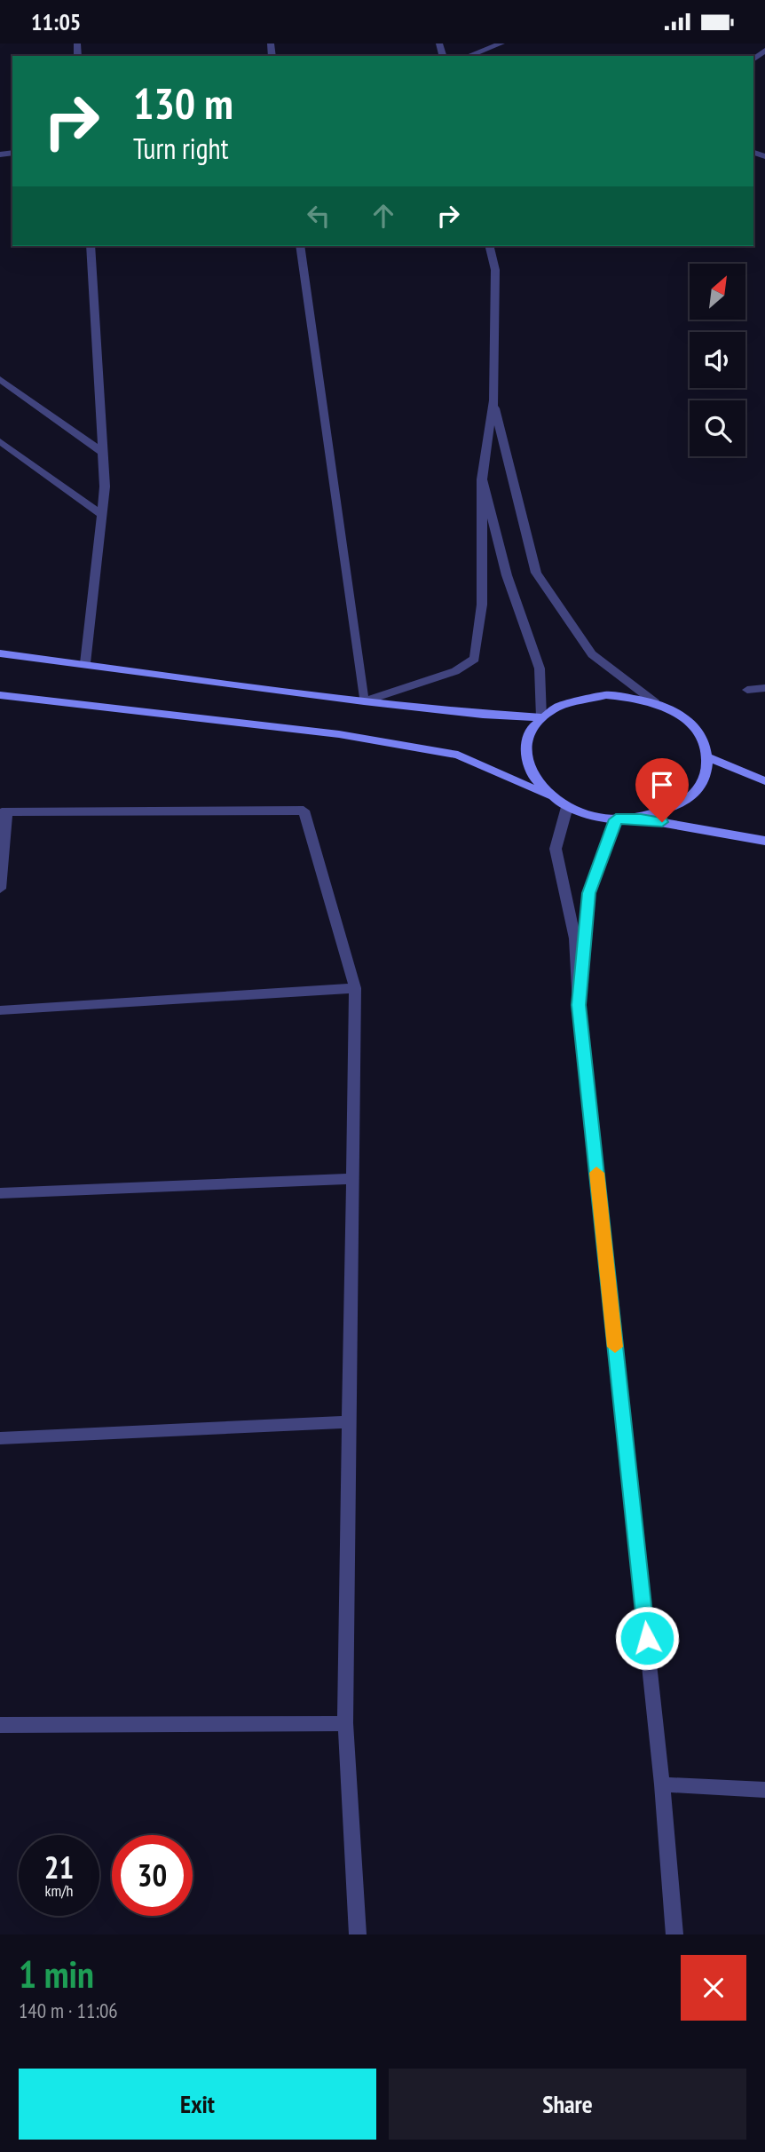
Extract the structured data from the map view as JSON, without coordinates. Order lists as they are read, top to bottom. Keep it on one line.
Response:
{"north":"top right","page":{"status":"11:05","turn":["130 m","Turn right"],"speed":"21 km/h","limit":"30","heading":["1 min","140 m · 11:06"],"buttons":["Exit","Share"]}}
